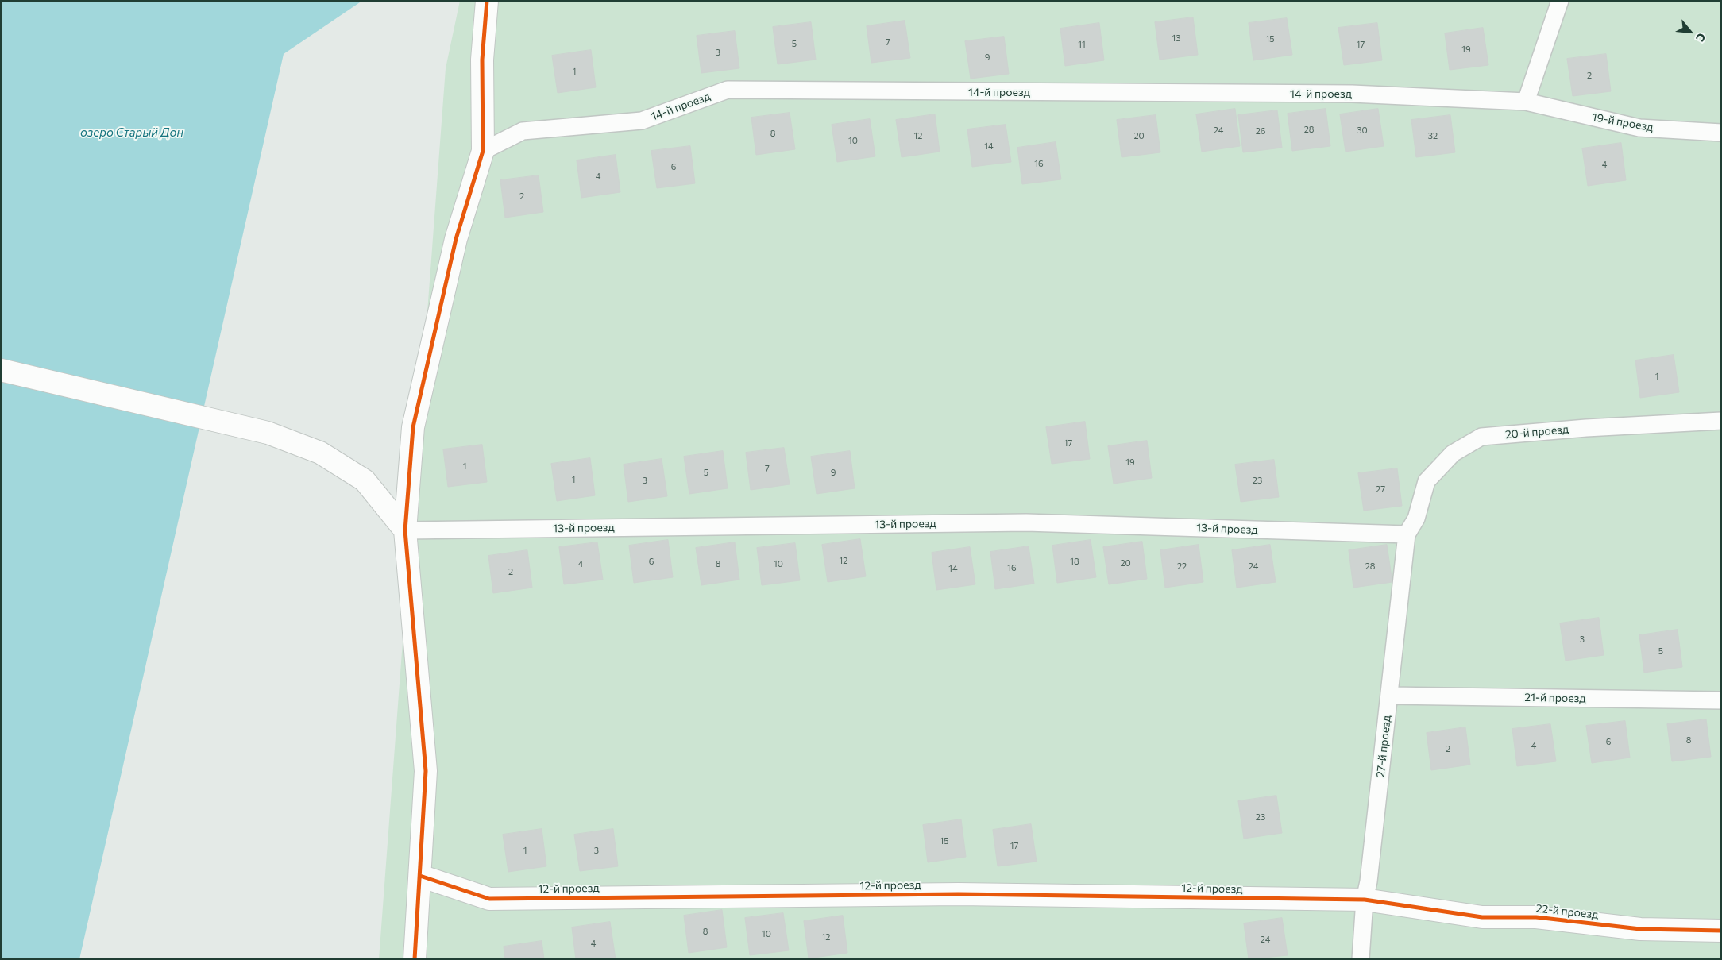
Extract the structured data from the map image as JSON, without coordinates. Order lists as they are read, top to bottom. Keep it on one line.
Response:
{"streets":{"street":["12-й проезд","22-й проезд"],"lane":["14-й проезд","19-й проезд","20-й проезд","13-й проезд","21-й проезд","27-й проезд"]},"crossings":[["14-й проезд","19-й проезд"],["20-й проезд","13-й проезд"],["20-й проезд","27-й проезд"],["13-й проезд","27-й проезд"],["21-й проезд","27-й проезд"],["27-й проезд","12-й проезд"],["27-й проезд","22-й проезд"],["12-й проезд","22-й проезд"]],"water":["озеро Старый Дон"],"house_numbers":["13","15","7","5","11","17","19","3","9","1","2","28","24","30","26","8","12","20","32","10","14","16","4","6","4","2","1","17","19","1","7","5","9","1","3","23","27","12","6","18","20","4","8","10","22","24","28","16","14","2","3","5","8","6","4","2","23","15","17","1","3","8","10","12","24","4"],"north":"bottom right"}
